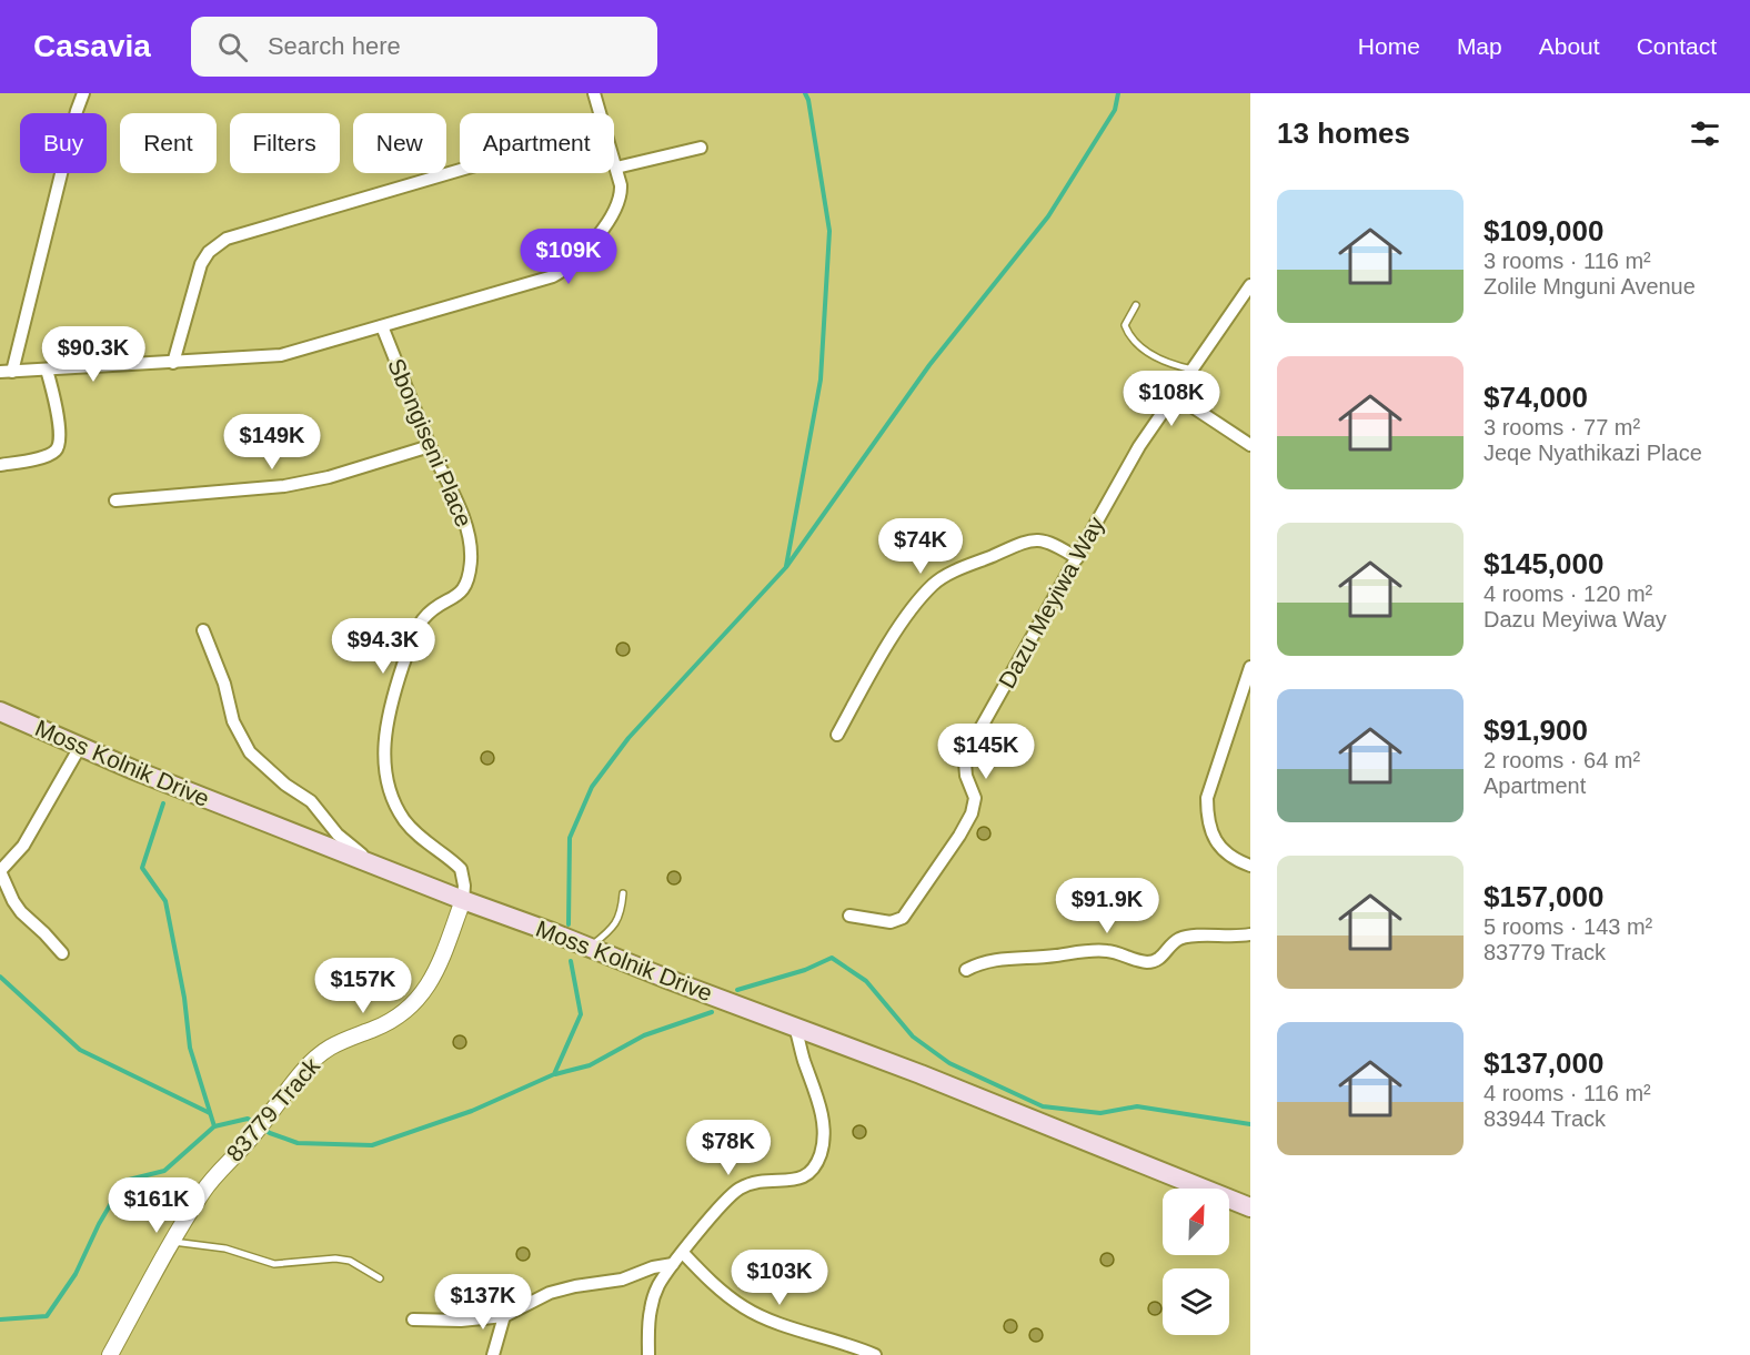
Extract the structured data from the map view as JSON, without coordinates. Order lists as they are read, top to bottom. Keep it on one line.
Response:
{"streets":{"main road":["Moss Kolnik Drive"],"street":["Sbongiseni Place","Dazu Meyiwa Way","83779 Track"]},"crossings":[["Sbongiseni Place","Moss Kolnik Drive"],["Sbongiseni Place","83779 Track"],["Moss Kolnik Drive","83779 Track"]],"north":"top right","page":{"header":"Casavia","search":"Search here","nav":["Home","Map","About","Contact"],"heading":"13 homes","chip":["Buy","Rent","Filters","New","Apartment"],"list":[{"name":"$109,000","note":"3 rooms · 116 m² · Zolile Mnguni Avenue"},{"name":"$74,000","note":"3 rooms · 77 m² · Jeqe Nyathikazi Place"},{"name":"$145,000","note":"4 rooms · 120 m² · Dazu Meyiwa Way"},{"name":"$91,900","note":"2 rooms · 64 m² · Apartment"},{"name":"$157,000","note":"5 rooms · 143 m² · 83779 Track"},{"name":"$137,000","note":"4 rooms · 116 m² · 83944 Track"}],"price":["$109K","$90.3K","$108K","$149K","$74K","$94.3K","$145K","$91.9K","$157K","$78K","$161K","$103K","$137K"]}}
